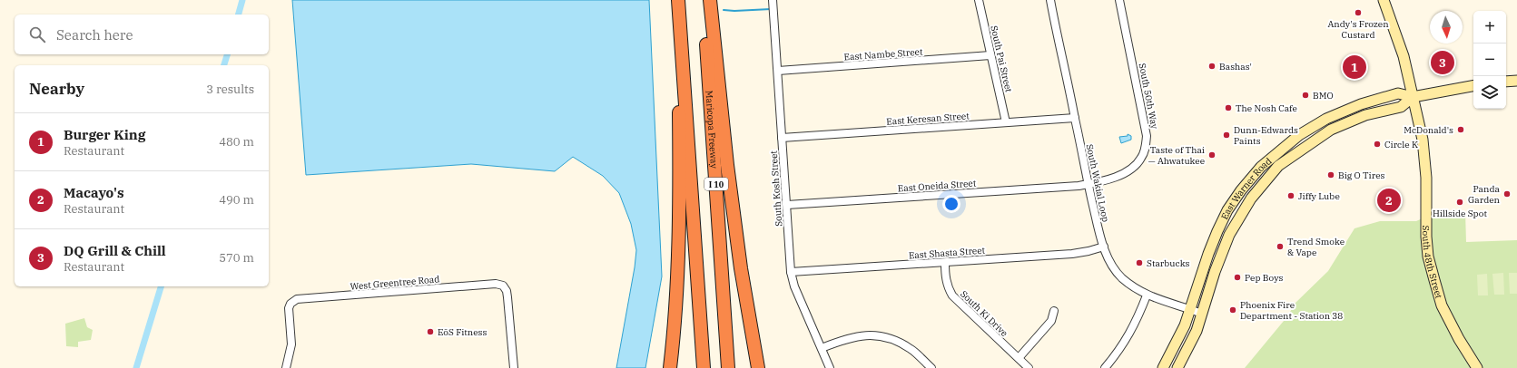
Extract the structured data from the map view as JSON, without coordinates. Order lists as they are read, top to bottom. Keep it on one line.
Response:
{"streets":{"highway":["Maricopa Freeway","I 10"],"main road":["East Warner Road","South 48th Street"],"street":["East Nambe Street","South Pai Street","South 50th Way","East Keresan Street","South Wakial Loop","East Oneida Street","South Kosh Street","East Shasta Street","West Greentree Road","South Ki Drive"]},"crossings":[["East Nambe Street","South Pai Street"],["East Nambe Street","South Kosh Street"],["South Pai Street","East Keresan Street"],["South 50th Way","South Wakial Loop"],["South 50th Way","East Oneida Street"],["East Keresan Street","South Wakial Loop"],["East Keresan Street","South Kosh Street"],["South Wakial Loop","East Oneida Street"],["South Wakial Loop","East Warner Road"],["South Wakial Loop","East Shasta Street"],["East Oneida Street","South Kosh Street"],["South Kosh Street","East Shasta Street"],["East Warner Road","South 48th Street"],["East Shasta Street","South Ki Drive"]],"places":["Andy's Frozen Custard","Bashas'","BMO","The Nosh Cafe","McDonald's","Dunn-Edwards Paints","Circle K","Taste of Thai — Ahwatukee","Big O Tires","Panda Garden","Jiffy Lube","Hillside Spot","Trend Smoke & Vape","Starbucks","Pep Boys","Phoenix Fire Department - Station 38","EōS Fitness"],"north":"bottom","page":{"map_buttons":["+","−"],"search":"Search here","pins":["3","1","2"],"heading":["Nearby","3 results"],"list":[{"mark":"1","name":"Burger King","note":"Restaurant","value":"480 m"},{"mark":"2","name":"Macayo's","note":"Restaurant","value":"490 m"},{"mark":"3","name":"DQ Grill & Chill","note":"Restaurant","value":"570 m"}]}}
